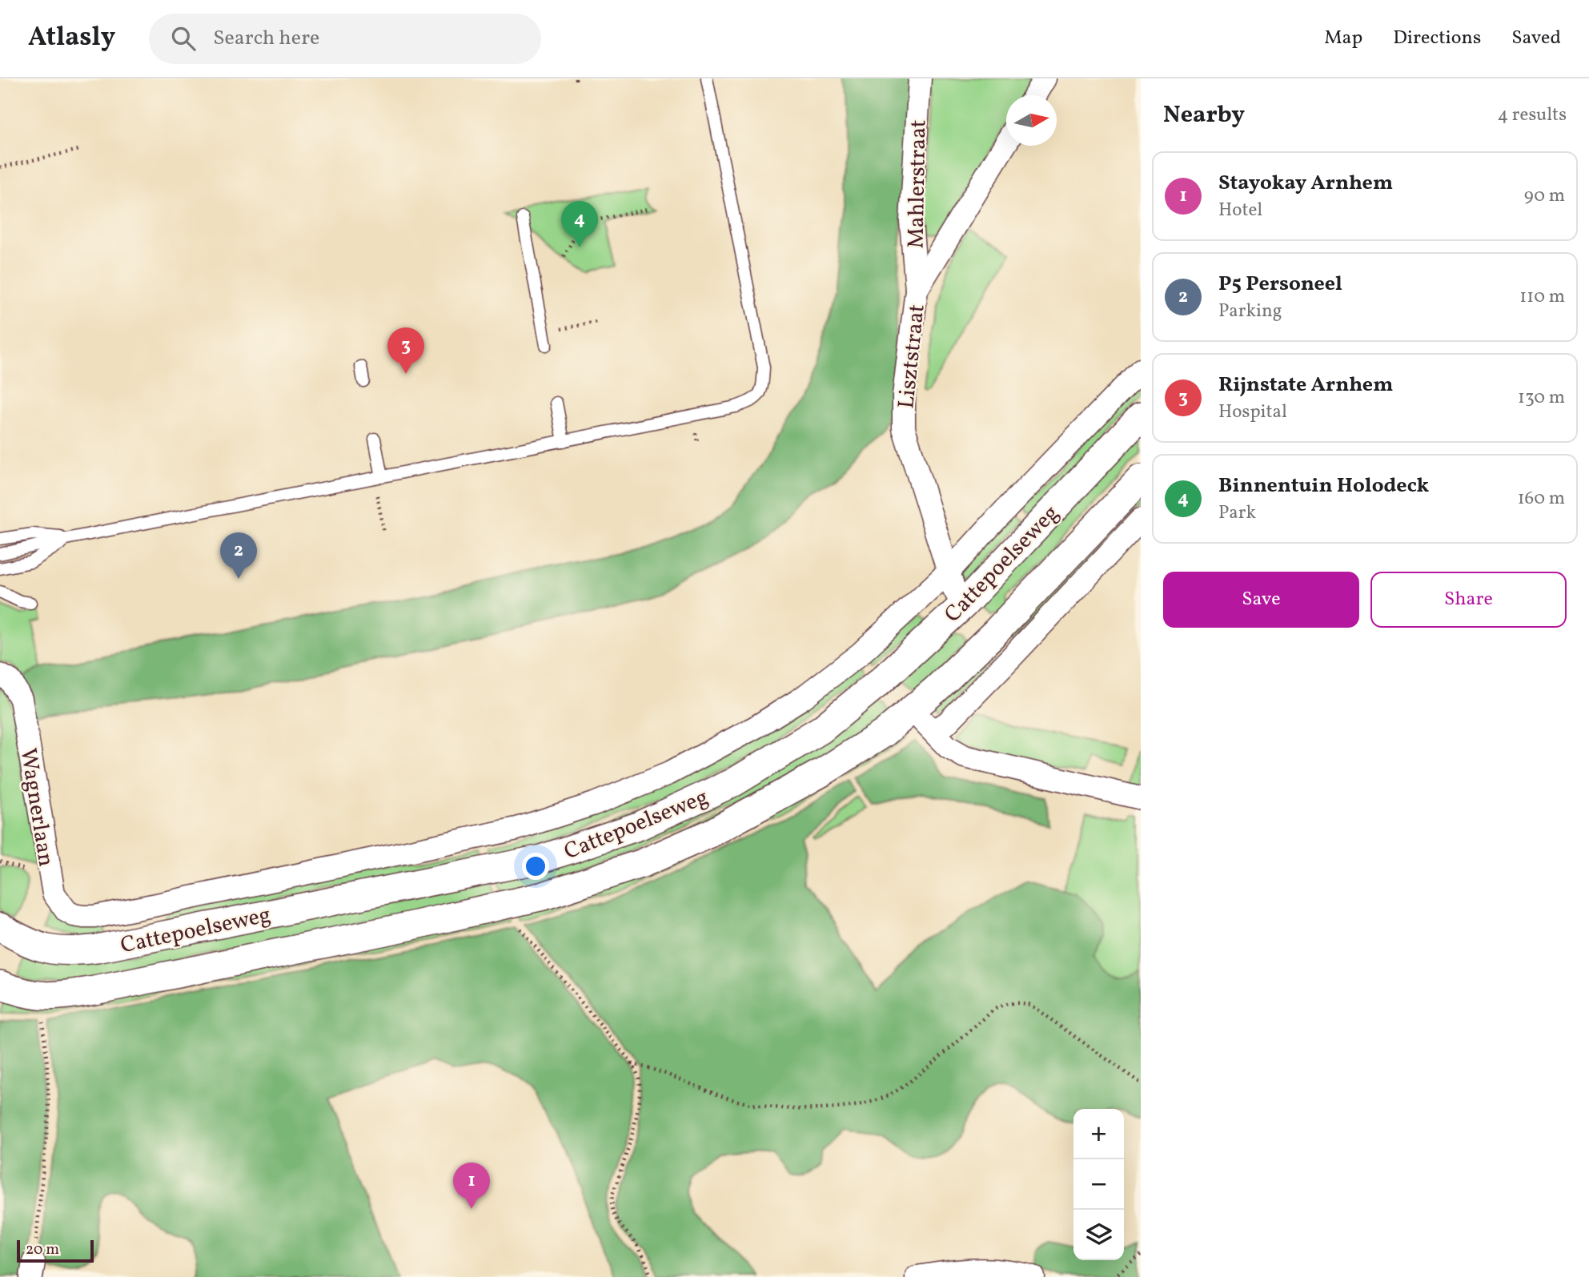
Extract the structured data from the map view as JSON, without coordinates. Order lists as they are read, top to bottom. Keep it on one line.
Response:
{"streets":{"street":["Mahlerstraat","Lisztstraat","Cattepoelseweg","Wagnerlaan"]},"crossings":[["Mahlerstraat","Lisztstraat"],["Lisztstraat","Cattepoelseweg"],["Cattepoelseweg","Wagnerlaan"]],"scale_bar":"20 m","north":"right","page":{"header":"Atlasly","search":"Search here","nav":["Map","Directions","Saved"],"heading":["Nearby","4 results"],"list":[{"mark":"1","name":"Stayokay Arnhem","note":"Hotel","value":"90 m"},{"mark":"2","name":"P5 Personeel","note":"Parking","value":"110 m"},{"mark":"3","name":"Rijnstate Arnhem","note":"Hospital","value":"130 m"},{"mark":"4","name":"Binnentuin Holodeck","note":"Park","value":"160 m"}],"pins":["4","3","2","1"],"buttons":["Save","Share"],"map_buttons":["+","−"],"scale":"20 m"}}
